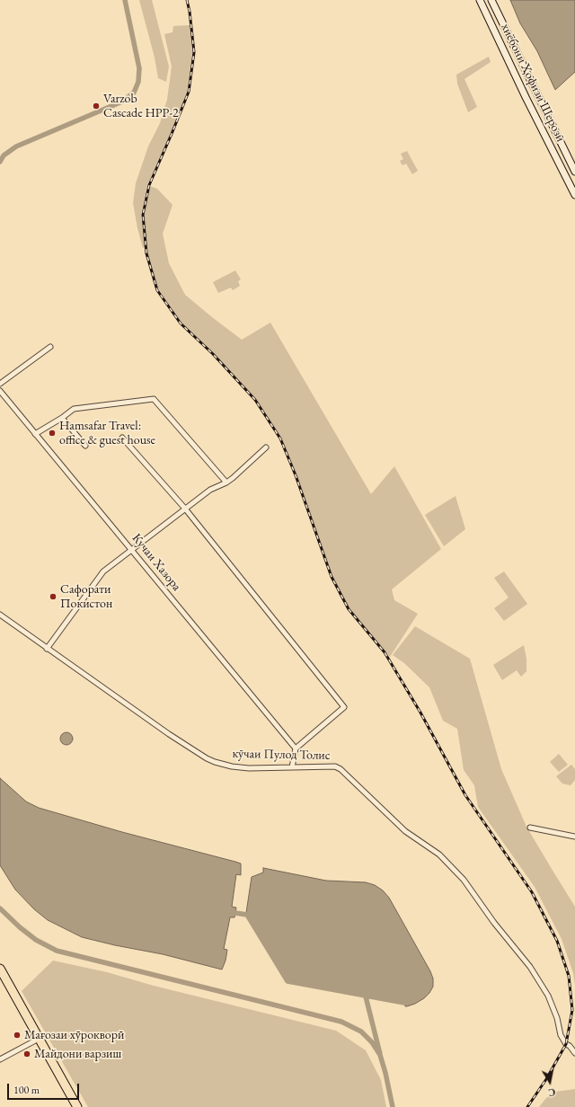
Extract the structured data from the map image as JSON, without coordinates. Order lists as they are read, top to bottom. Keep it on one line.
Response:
{"streets":{"main road":["хиёбони Ҳофизи Шерозӣ"],"street":["Кучаи Хазора","кӯчаи Пулод Толис"]},"places":["Varzob Cascade HPP-2","Hamsafar Travel: office & guest house","Сафорати Покистон","Мағозаи хӯрокворӣ","Майдони варзиш"],"scale_bar":"100 m","north":"bottom"}
